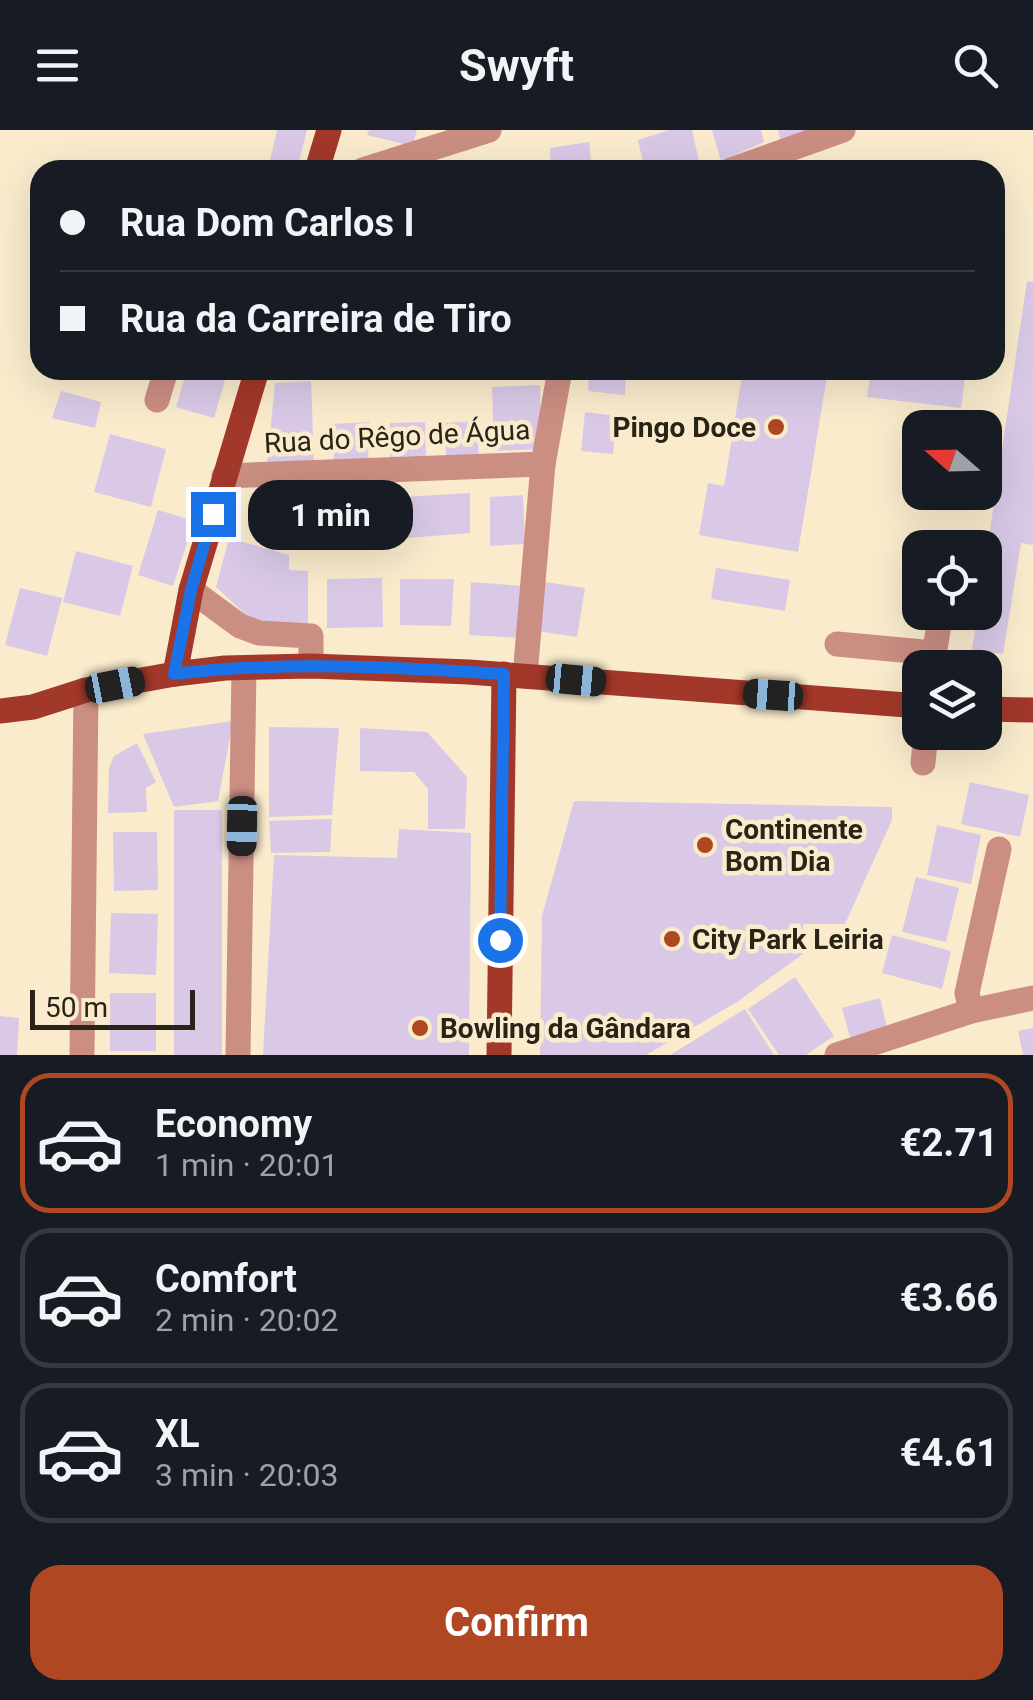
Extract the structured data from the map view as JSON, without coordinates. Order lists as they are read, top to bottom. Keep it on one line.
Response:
{"streets":{"street":["Rua do Rêgo de Água"]},"places":["Pingo Doce","Continente Bom Dia","City Park Leiria","Bowling da Gândara"],"scale_bar":"50 m","north":"left","page":{"header":"Swyft","banner":["Rua Dom Carlos I","Rua da Carreira de Tiro"],"bubble":"1 min","scale":"50 m","list":[{"name":"Economy","note":"1 min · 20:01","value":"€2.71"},{"name":"Comfort","note":"2 min · 20:02","value":"€3.66"},{"name":"XL","note":"3 min · 20:03","value":"€4.61"}],"buttons":"Confirm"}}
